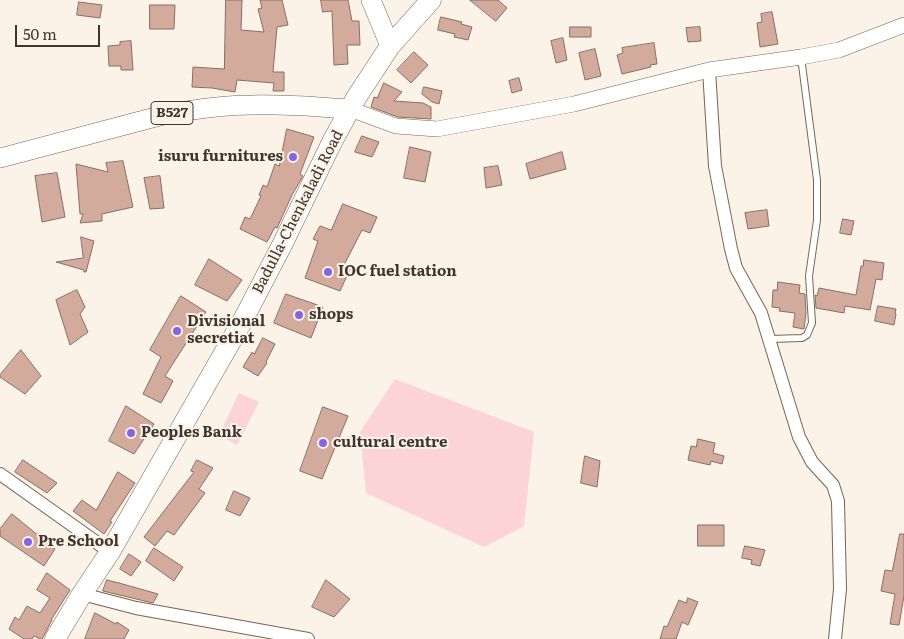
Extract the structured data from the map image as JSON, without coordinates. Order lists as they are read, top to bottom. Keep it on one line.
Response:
{"streets":{"highway":["Badulla-Chenkaladi Road"],"main road":["B527"]},"crossings":[["B527","Badulla-Chenkaladi Road"]],"places":["isuru furnitures","IOC fuel station","shops","Divisional secretiat","Peoples Bank","cultural centre","Pre School"],"scale_bar":"50 m"}
